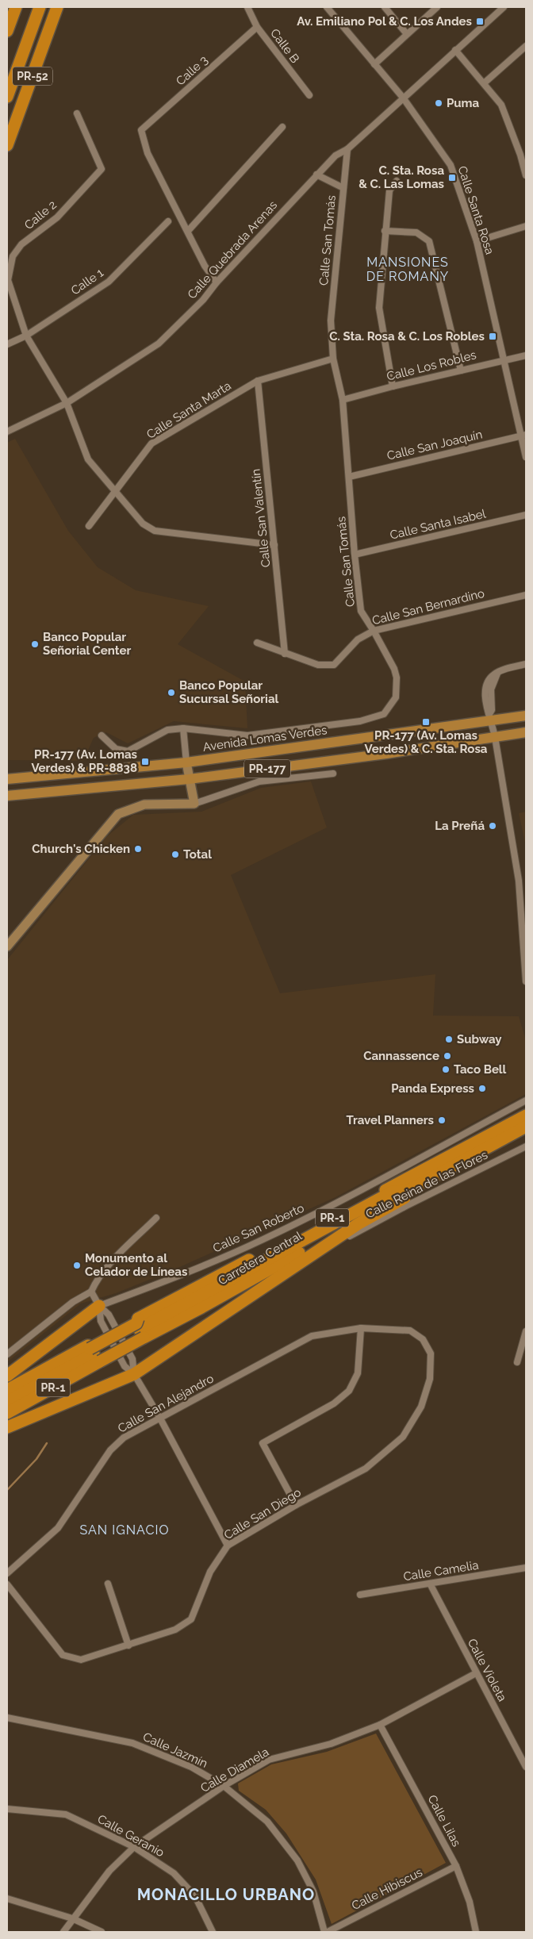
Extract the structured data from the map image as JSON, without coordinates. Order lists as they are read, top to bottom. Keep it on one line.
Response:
{"streets":{"highway":["PR-52","PR-1","Carretera Central"],"main road":["Avenida Lomas Verdes","PR-177"],"street":["Calle B","Calle 3","Calle Santa Rosa","Calle 2","Calle San Tomás","Calle Quebrada Arenas","Calle 1","Calle Los Robles","Calle Santa Marta","Calle San Joaquín","Calle San Valentín","Calle Santa Isabel","Calle San Bernardino","Calle Reina de las Flores","Calle San Roberto","Calle San Alejandro","Calle San Diego","Calle Camelia","Calle Violeta","Calle Jazmín","Calle Diamela","Calle Lilas","Calle Geranio","Calle Hibiscus"]},"crossings":[["Calle B","Calle 3"],["Calle Santa Rosa","Calle Quebrada Arenas"],["Calle Santa Rosa","Calle Los Robles"],["Calle Santa Rosa","Calle San Joaquín"],["Calle 2","Calle Quebrada Arenas"],["Calle 2","Calle 1"],["Calle 2","Calle Santa Marta"],["Calle San Tomás","Calle Quebrada Arenas"],["Calle San Tomás","Calle Los Robles"],["Calle San Tomás","Calle Santa Marta"],["Calle San Tomás","Calle San Joaquín"],["Calle San Tomás","Calle Santa Isabel"],["Calle San Tomás","Calle San Bernardino"],["Calle Santa Marta","Calle San Valentín"],["Calle San Valentín","Calle San Bernardino"],["Calle San Alejandro","Calle San Diego"],["Calle Camelia","Calle Violeta"],["Calle Violeta","Calle Diamela"],["Calle Jazmín","Calle Diamela"],["Calle Diamela","Calle Lilas"],["Calle Diamela","Calle Geranio"],["Calle Lilas","Calle Hibiscus"]],"districts":["MANSIONES DE ROMANY","SAN IGNACIO","MONACILLO URBANO"],"places":{"transit":["Av. Emiliano Pol & C. Los Andes","C. Sta. Rosa & C. Las Lomas","C. Sta. Rosa & C. Los Robles","PR-177 (Av. Lomas Verdes) & C. Sta. Rosa","PR-177 (Av. Lomas Verdes) & PR-8838"],"other":["Puma","Banco Popular Señorial Center","Banco Popular Sucursal Señorial","La Preñá","Church's Chicken","Total","Subway","Cannassence","Taco Bell","Panda Express","Travel Planners","Monumento al Celador de Líneas"]}}
